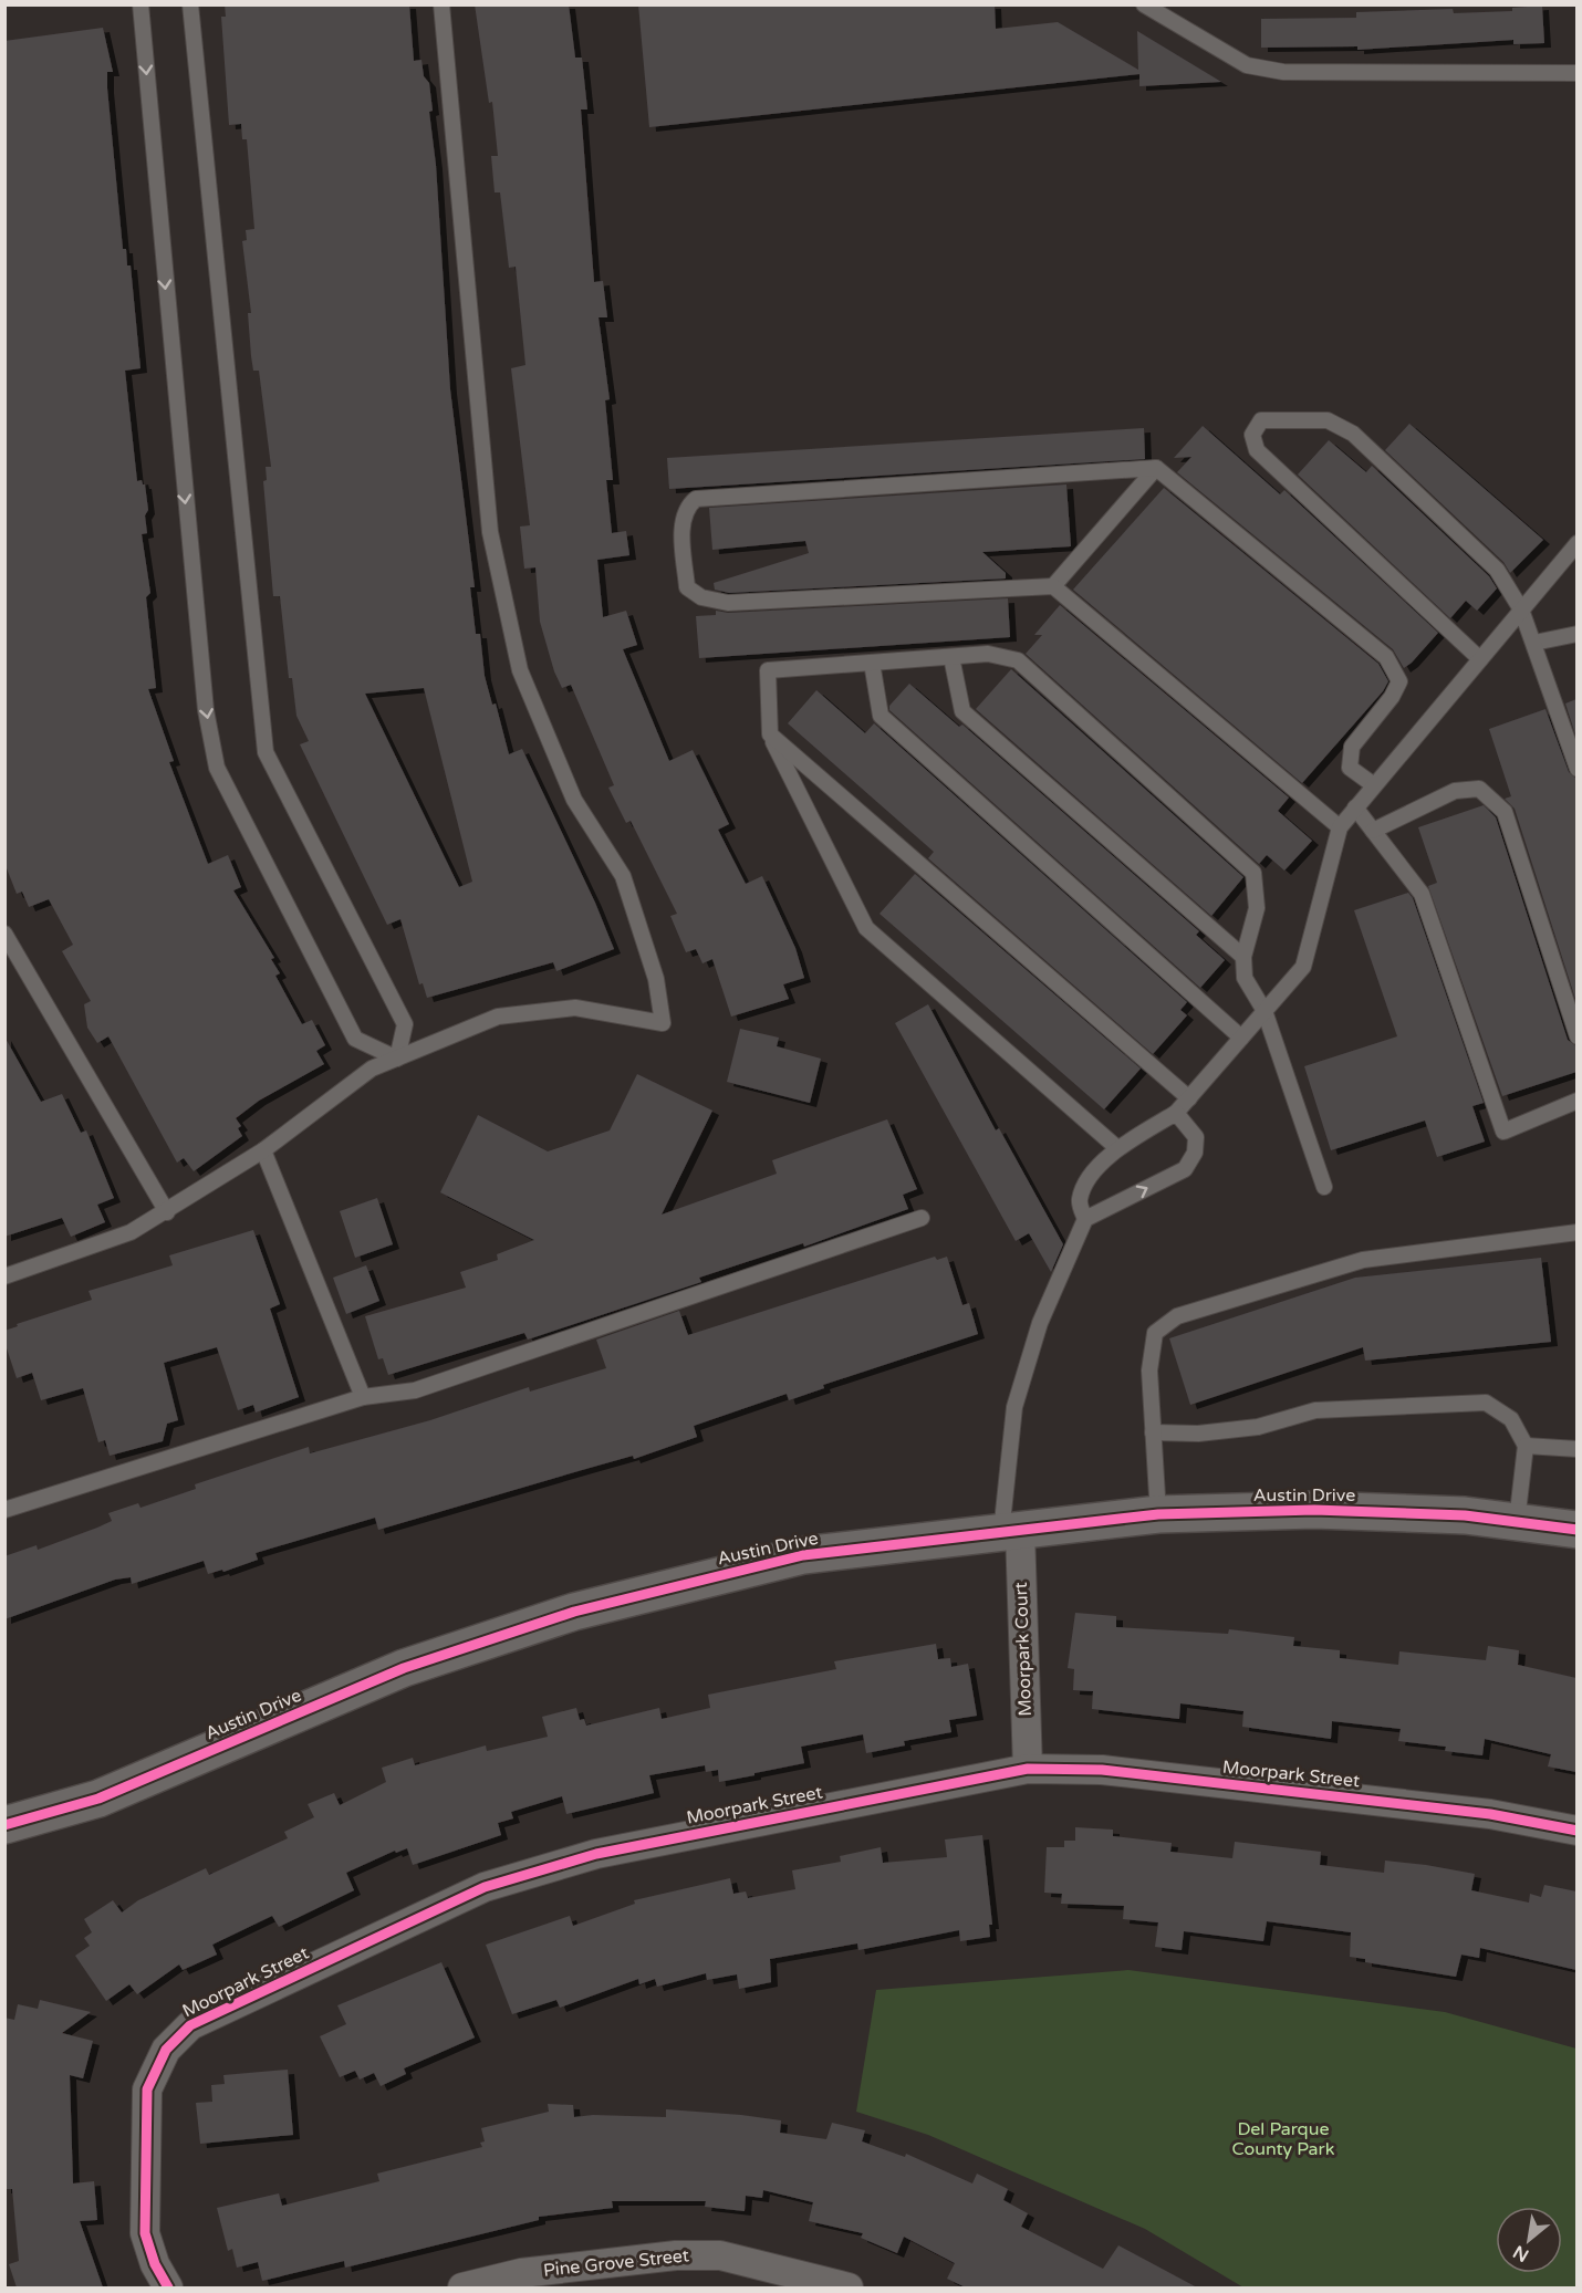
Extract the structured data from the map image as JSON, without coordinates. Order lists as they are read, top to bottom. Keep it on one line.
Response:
{"streets":{"main road":["Austin Drive"],"street":["Moorpark Court","Moorpark Street","Pine Grove Street"]},"crossings":[["Austin Drive","Moorpark Court"],["Moorpark Court","Moorpark Street"]],"parks":["Del Parque County Park"],"north":"bottom left"}
